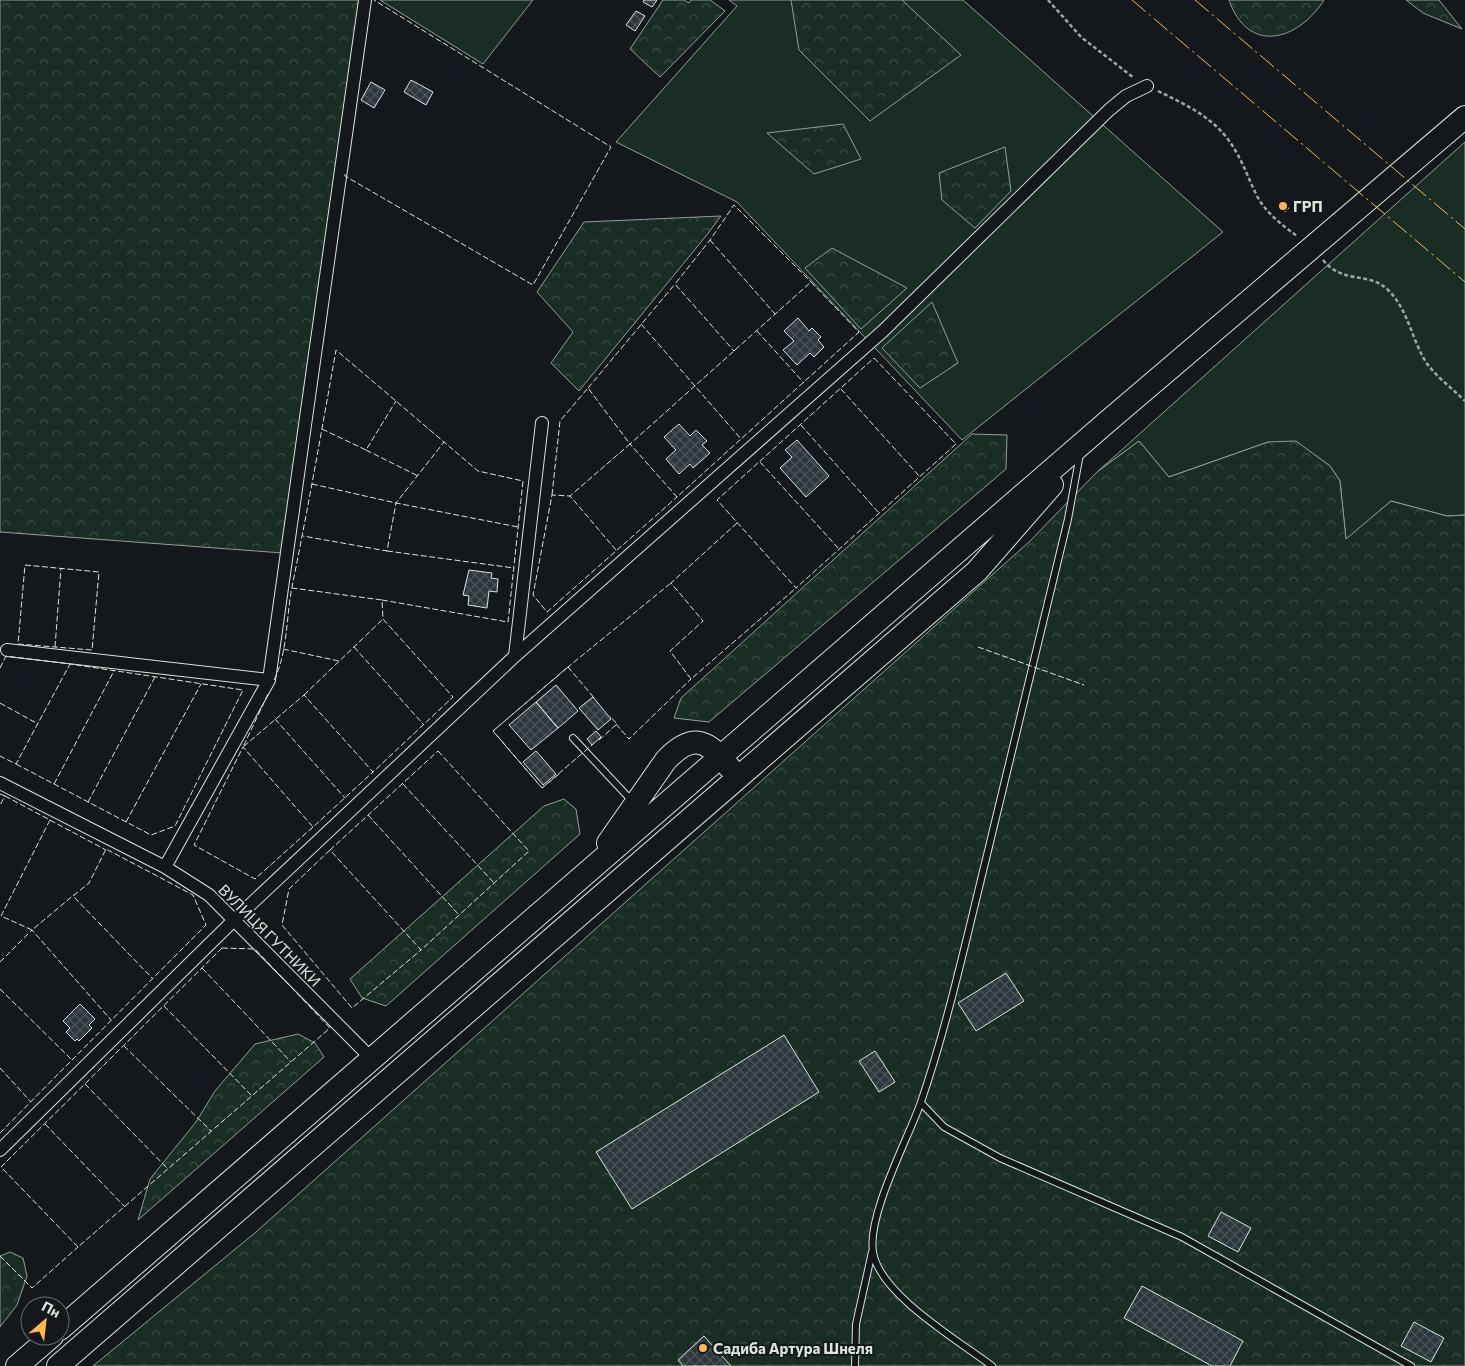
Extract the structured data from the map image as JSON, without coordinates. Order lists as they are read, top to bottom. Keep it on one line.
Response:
{"streets":{"street":["ВУЛИЦЯ ГУТНИКИ"]},"places":["ГРП","Садиба Артура Шнеля"],"north":"top right"}
